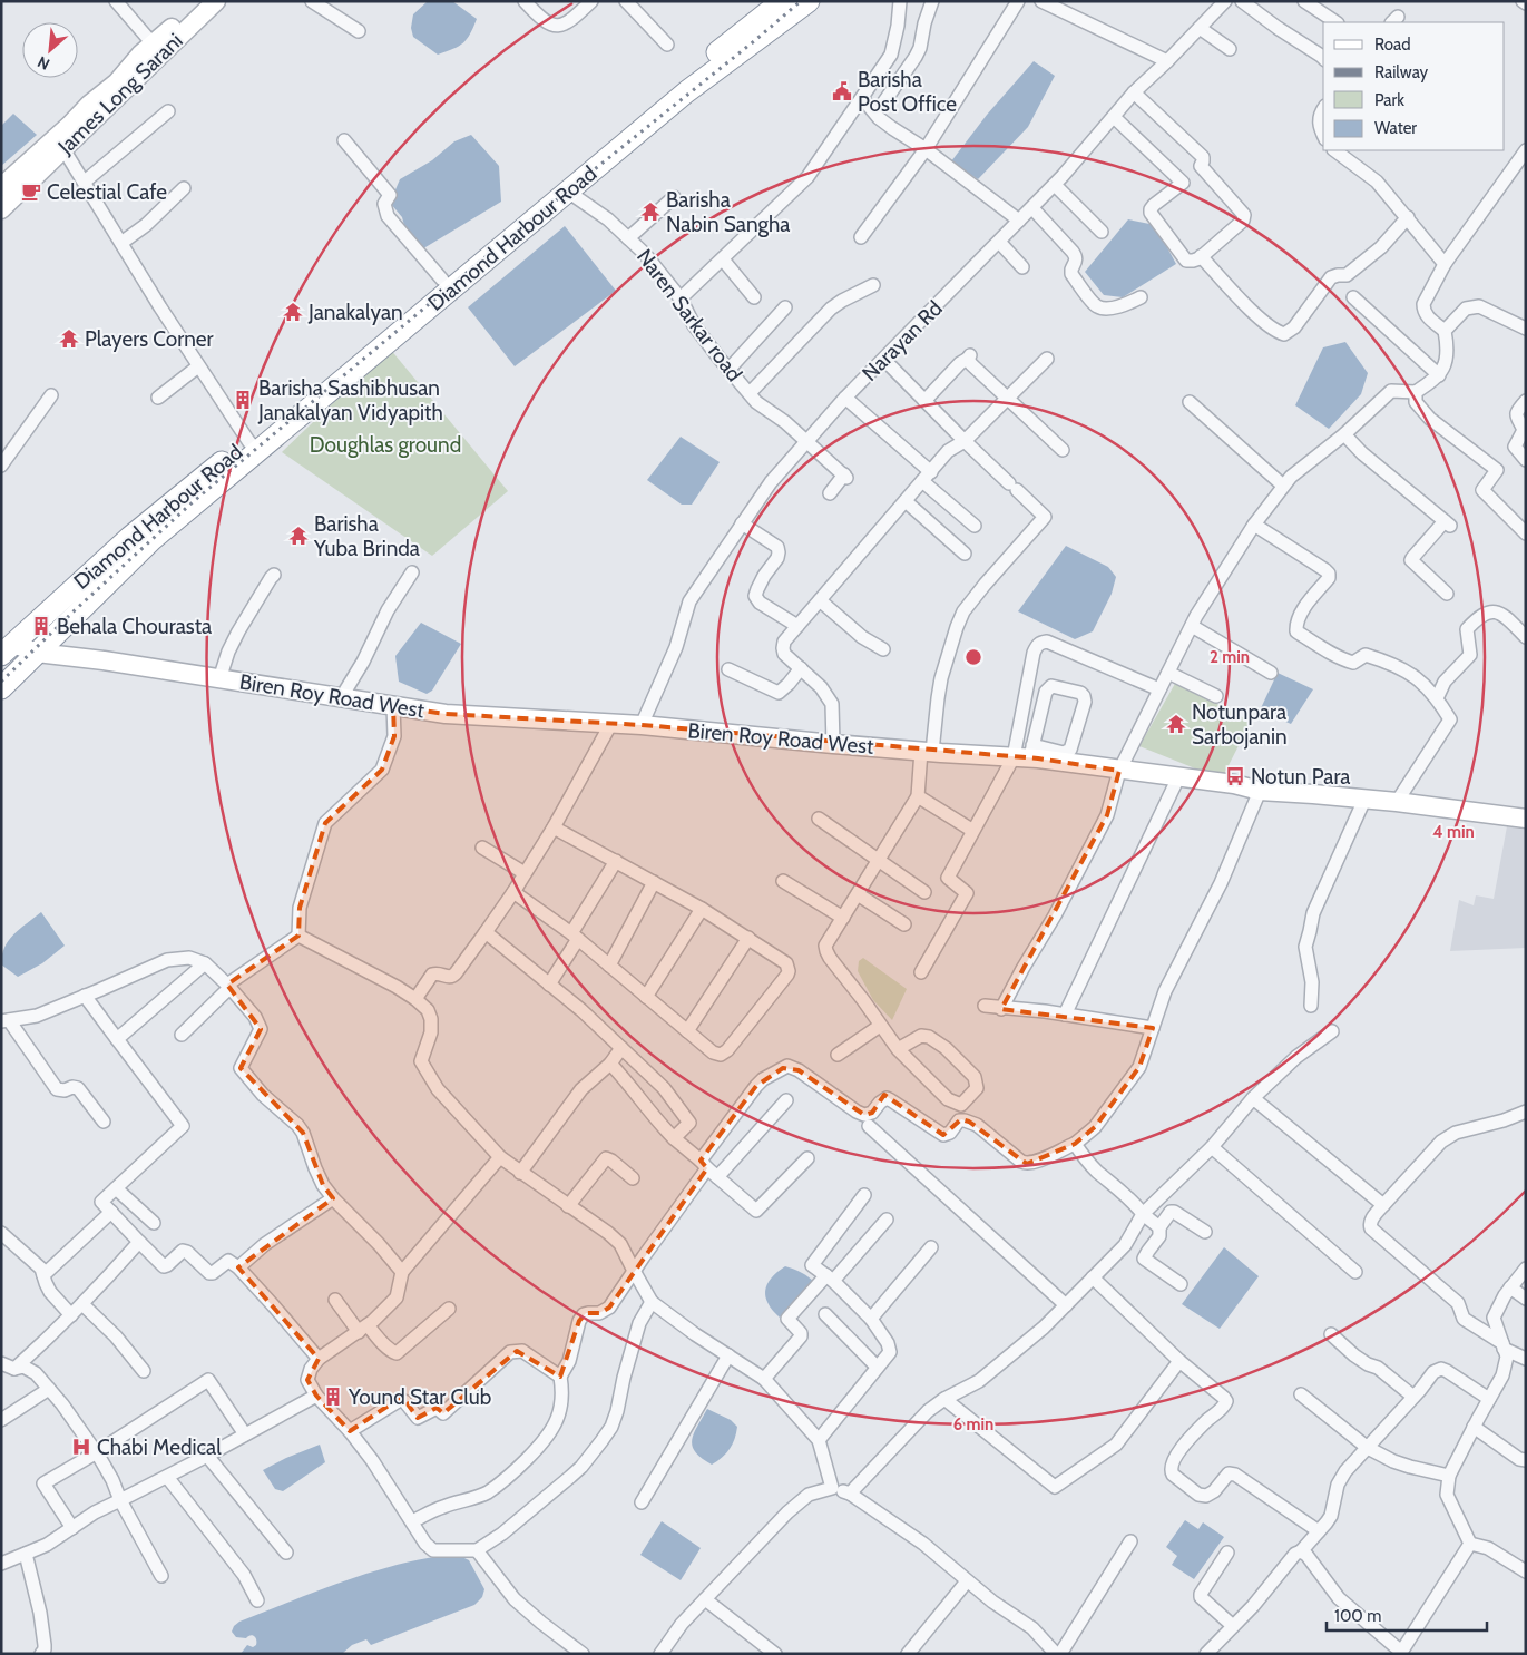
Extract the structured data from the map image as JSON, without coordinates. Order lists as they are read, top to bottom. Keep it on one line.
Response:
{"streets":{"highway":["Diamond Harbour Road"],"main road":["James Long Sarani","Biren Roy Road West"],"street":["Naren Sarkar road","Narayan Rd"]},"crossings":[["Diamond Harbour Road","Naren Sarkar road"],["Diamond Harbour Road","Biren Roy Road West"],["Naren Sarkar road","Narayan Rd"],["Narayan Rd","Biren Roy Road West"]],"parks":["Doughlas ground"],"places":{"public building":["Barisha Post Office"],"cafe":["Celestial Cafe"],"temple":["Barisha Nabin Sangha","Janakalyan","Players Corner","Barisha Yuba Brinda","Notunpara Sarbojanin"],"building":["Barisha Sashibhusan Janakalyan Vidyapith","Behala Chourasta","Yound Star Club"],"bus stop":["Notun Para"],"hospital":["Chabi Medical"]},"legend":["Road","Railway","Park","Water"],"scale_bar":"100 m","north":"bottom left","rings":["2 min","4 min","6 min"]}
